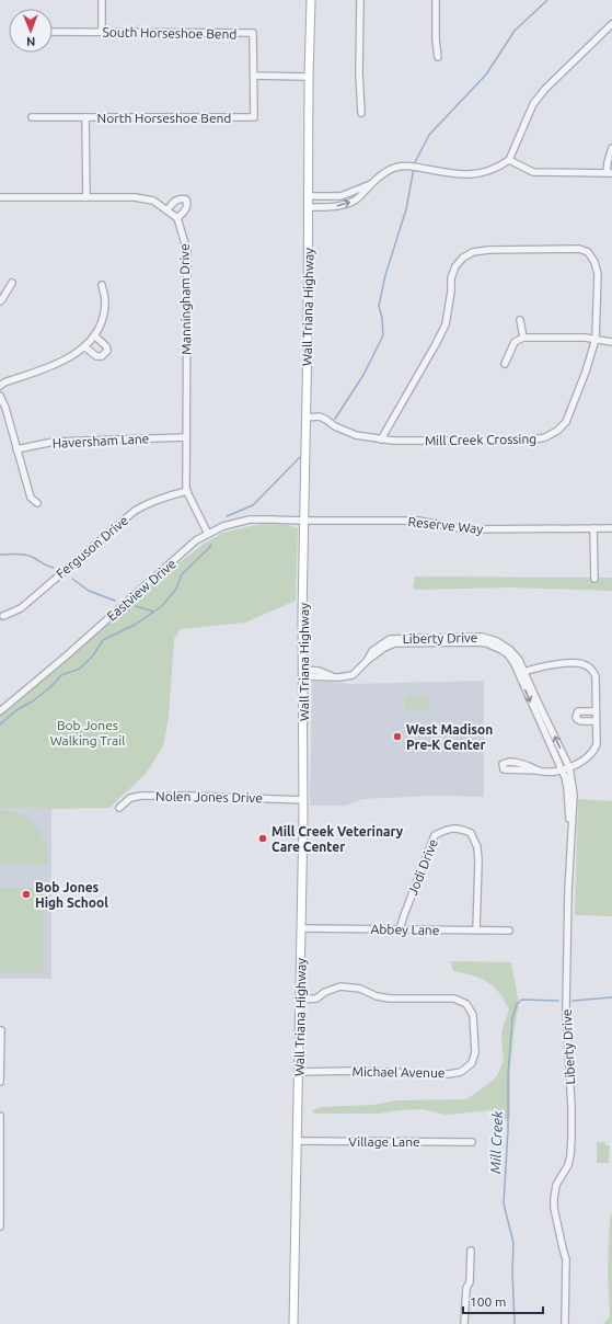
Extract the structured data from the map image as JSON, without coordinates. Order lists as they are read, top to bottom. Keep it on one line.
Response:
{"streets":{"main road":["Wall Triana Highway"],"street":["South Horseshoe Bend","North Horseshoe Bend","Manningham Drive","Mill Creek Crossing","Haversham Lane","Reserve Way","Ferguson Drive","Eastview Drive","Liberty Drive","Nolen Jones Drive","Jodi Drive","Abbey Lane","Michael Avenue","Village Lane"]},"crossings":[["South Horseshoe Bend","North Horseshoe Bend"],["Manningham Drive","Haversham Lane"],["Manningham Drive","Ferguson Drive"],["Manningham Drive","Eastview Drive"],["Wall Triana Highway","Mill Creek Crossing"],["Wall Triana Highway","Reserve Way"],["Wall Triana Highway","Eastview Drive"],["Wall Triana Highway","Liberty Drive"],["Wall Triana Highway","Nolen Jones Drive"],["Wall Triana Highway","Abbey Lane"],["Wall Triana Highway","Michael Avenue"],["Wall Triana Highway","Village Lane"],["Reserve Way","Eastview Drive"],["Jodi Drive","Abbey Lane"]],"water":["Mill Creek"],"parks":["Bob Jones Walking Trail"],"places":["West Madison Pre-K Center","Mill Creek Veterinary Care Center","Bob Jones High School"],"scale_bar":"100 m","north":"bottom"}
